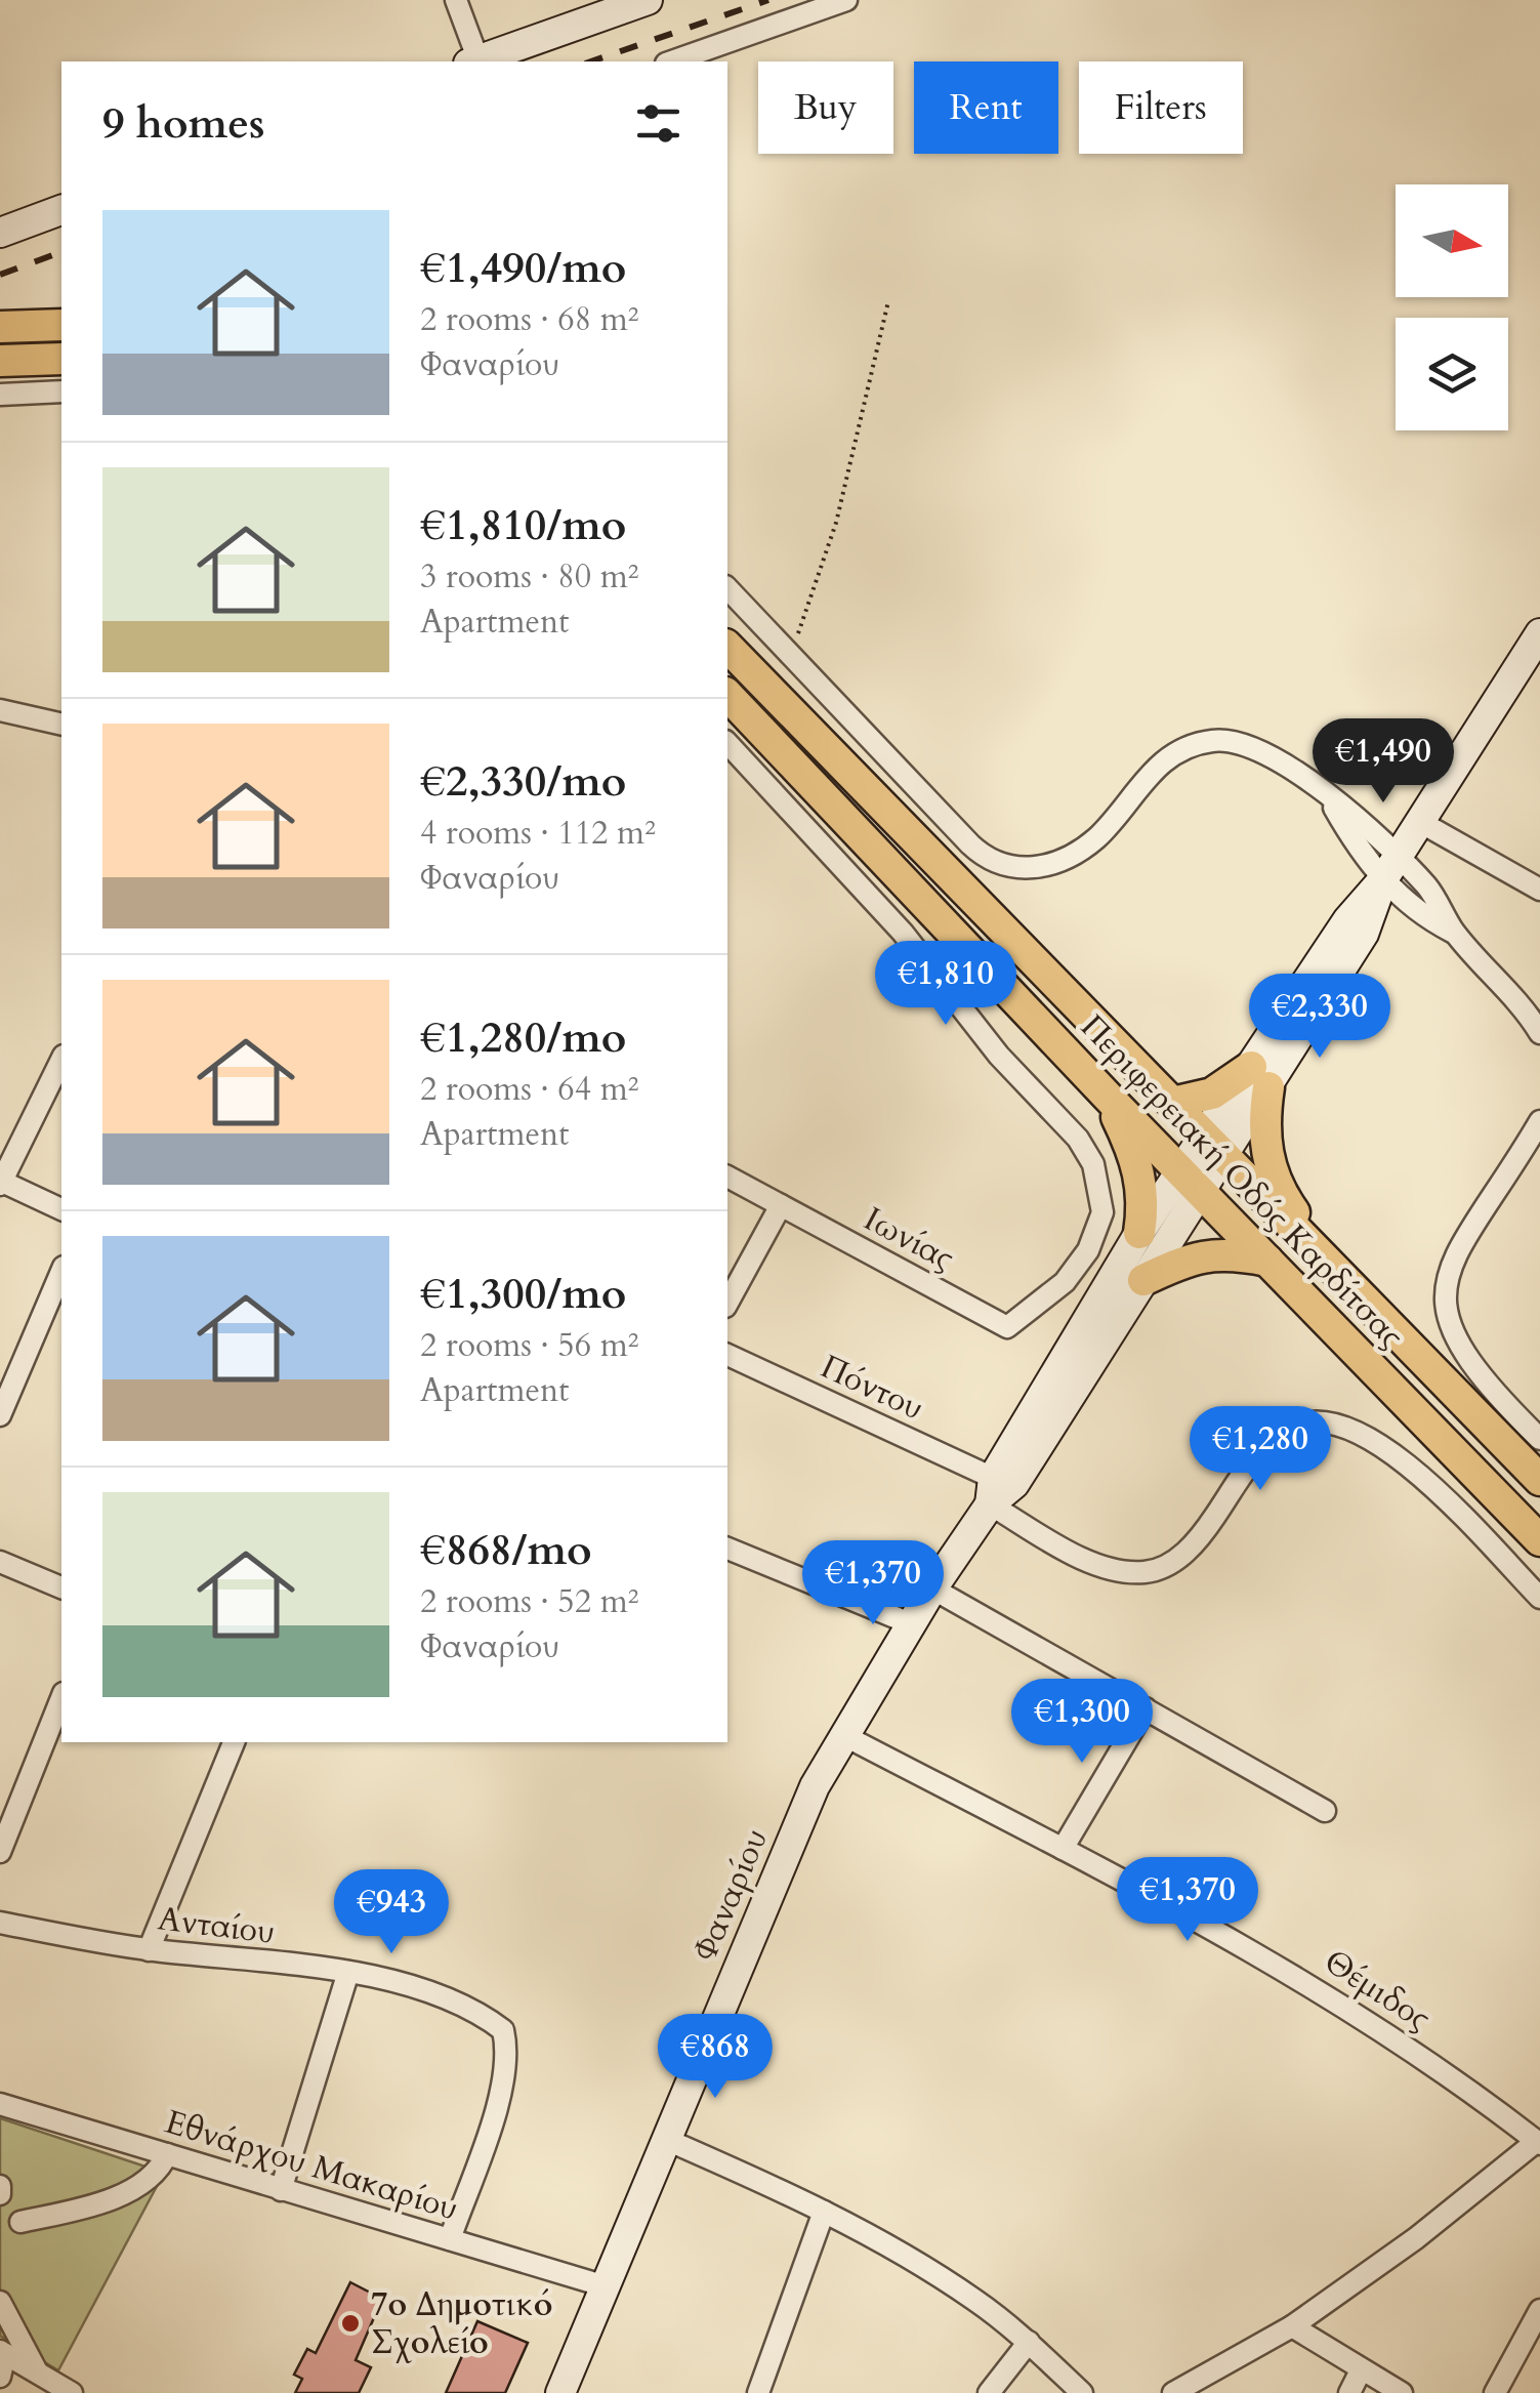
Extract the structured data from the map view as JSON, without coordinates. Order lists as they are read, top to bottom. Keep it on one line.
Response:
{"streets":{"main road":["Περιφερειακή Οδός Καρδίτσας","Φαναρίου"],"street":["Ιωνίας","Πόντου","Ανταίου","Θέμιδος","Εθνάρχου Μακαρίου"]},"crossings":[["Περιφερειακή Οδός Καρδίτσας","Φαναρίου"],["Πόντου","Φαναρίου"],["Φαναρίου","Θέμιδος"],["Φαναρίου","Εθνάρχου Μακαρίου"],["Ανταίου","Εθνάρχου Μακαρίου"]],"places":["7ο Δημοτικό Σχολείο"],"north":"right","page":{"chip":["Buy","Rent","Filters"],"heading":"9 homes","list":[{"name":"€1,490/mo","note":"2 rooms · 68 m² · Φαναρίου"},{"name":"€1,810/mo","note":"3 rooms · 80 m² · Apartment"},{"name":"€2,330/mo","note":"4 rooms · 112 m² · Φαναρίου"},{"name":"€1,280/mo","note":"2 rooms · 64 m² · Apartment"},{"name":"€1,300/mo","note":"2 rooms · 56 m² · Apartment"},{"name":"€868/mo","note":"2 rooms · 52 m² · Φαναρίου"}],"price":["€1,490","€1,810","€2,330","€1,280","€1,370","€1,300","€1,370","€943","€868"]}}
